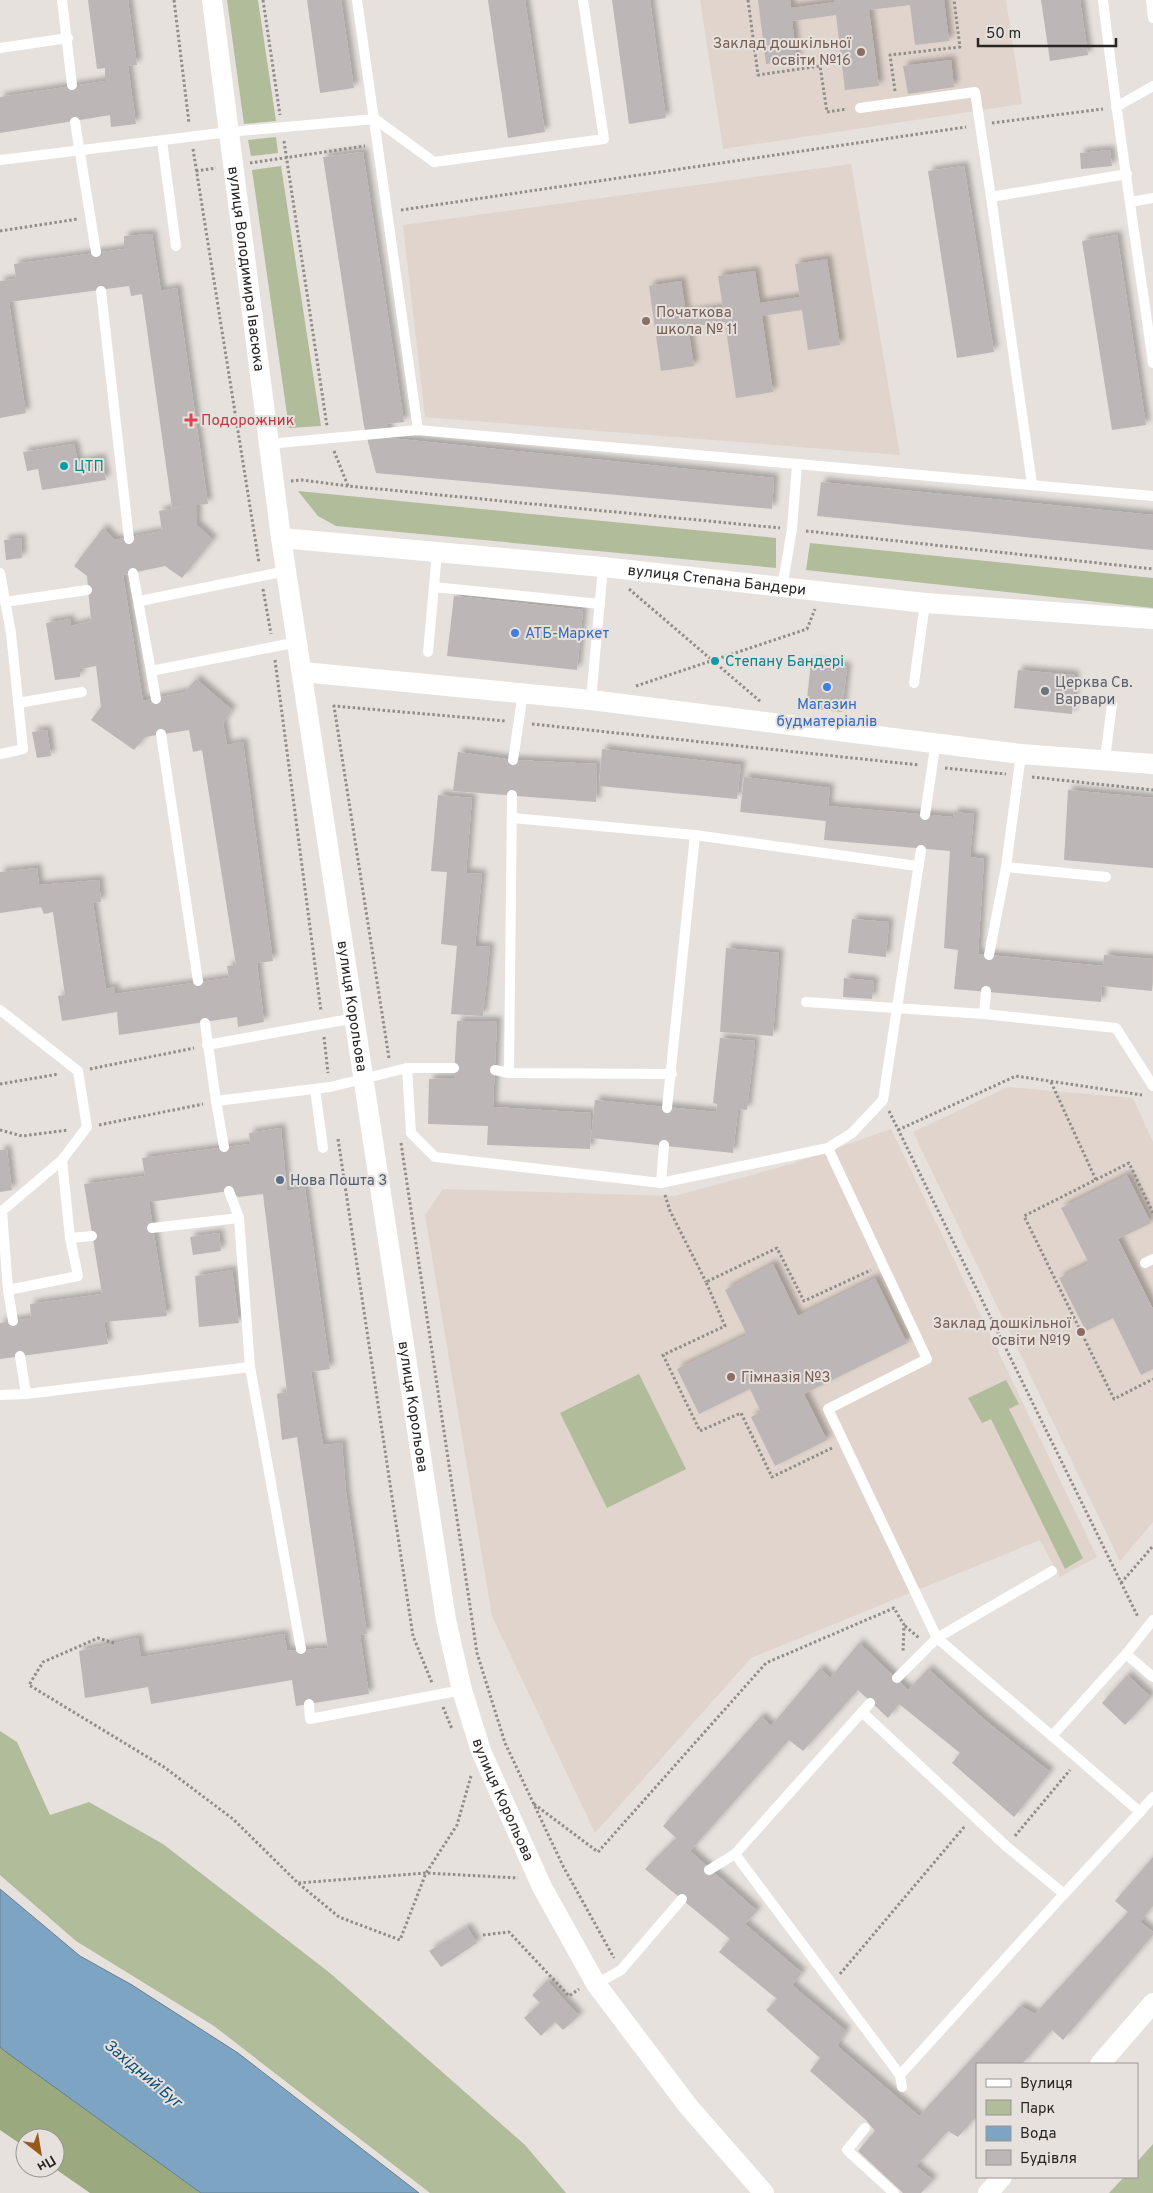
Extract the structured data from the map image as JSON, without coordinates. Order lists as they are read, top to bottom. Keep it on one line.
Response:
{"streets":{"street":["вулиця Володимира Івасюка","вулиця Степана Бандери","вулиця Корольова"]},"crossings":[["вулиця Володимира Івасюка","вулиця Степана Бандери"],["вулиця Володимира Івасюка","вулиця Корольова"],["вулиця Степана Бандери","вулиця Корольова"]],"water":["Західний Буг"],"places":{"other":["Заклад дошкільної освіти №16","Початкова школа № 11","ЦТП","АТБ-Маркет","Степану Бандері","Магазин будматеріалів","Церква Св. Варвари","Нова Пошта 3","Заклад дошкільної освіти №19","Гімназія №3"],"health":["Подорожник"]},"legend":["Вулиця","Парк","Вода","Будівля"],"scale_bar":"50 m","north":"bottom right"}
